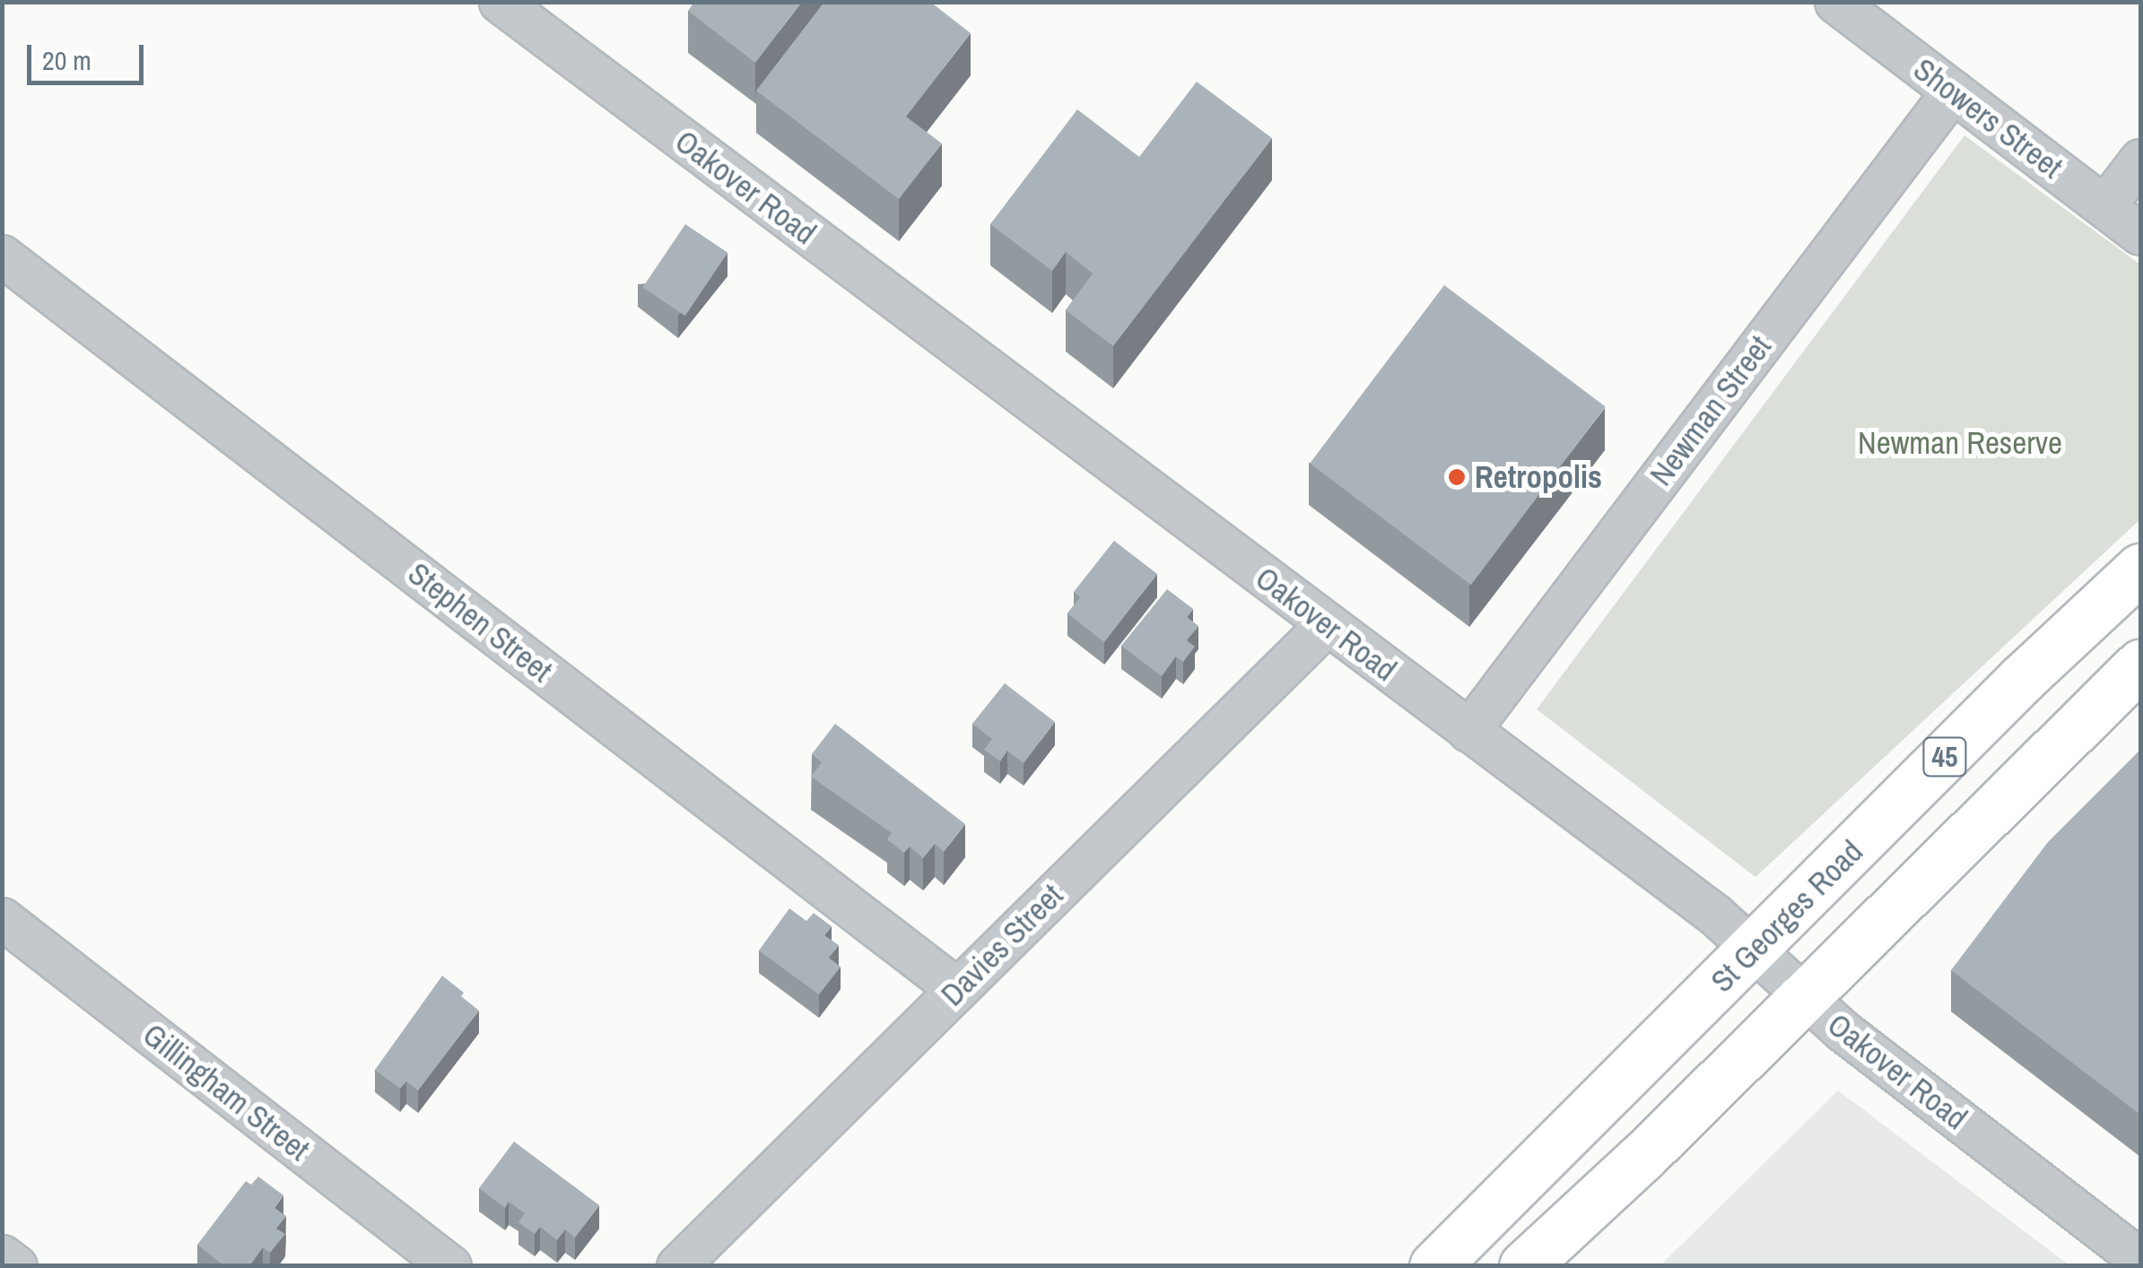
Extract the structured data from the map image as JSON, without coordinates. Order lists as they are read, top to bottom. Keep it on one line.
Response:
{"streets":{"highway":["45","St Georges Road"],"street":["Showers Street","Oakover Road","Newman Street","Stephen Street","Davies Street","Gillingham Street"]},"crossings":[["Showers Street","Newman Street"],["Oakover Road","Newman Street"],["Oakover Road","45"],["Oakover Road","St Georges Road"],["Oakover Road","Davies Street"],["Stephen Street","Davies Street"]],"parks":["Newman Reserve"],"places":["Retropolis"],"scale_bar":"20 m"}
